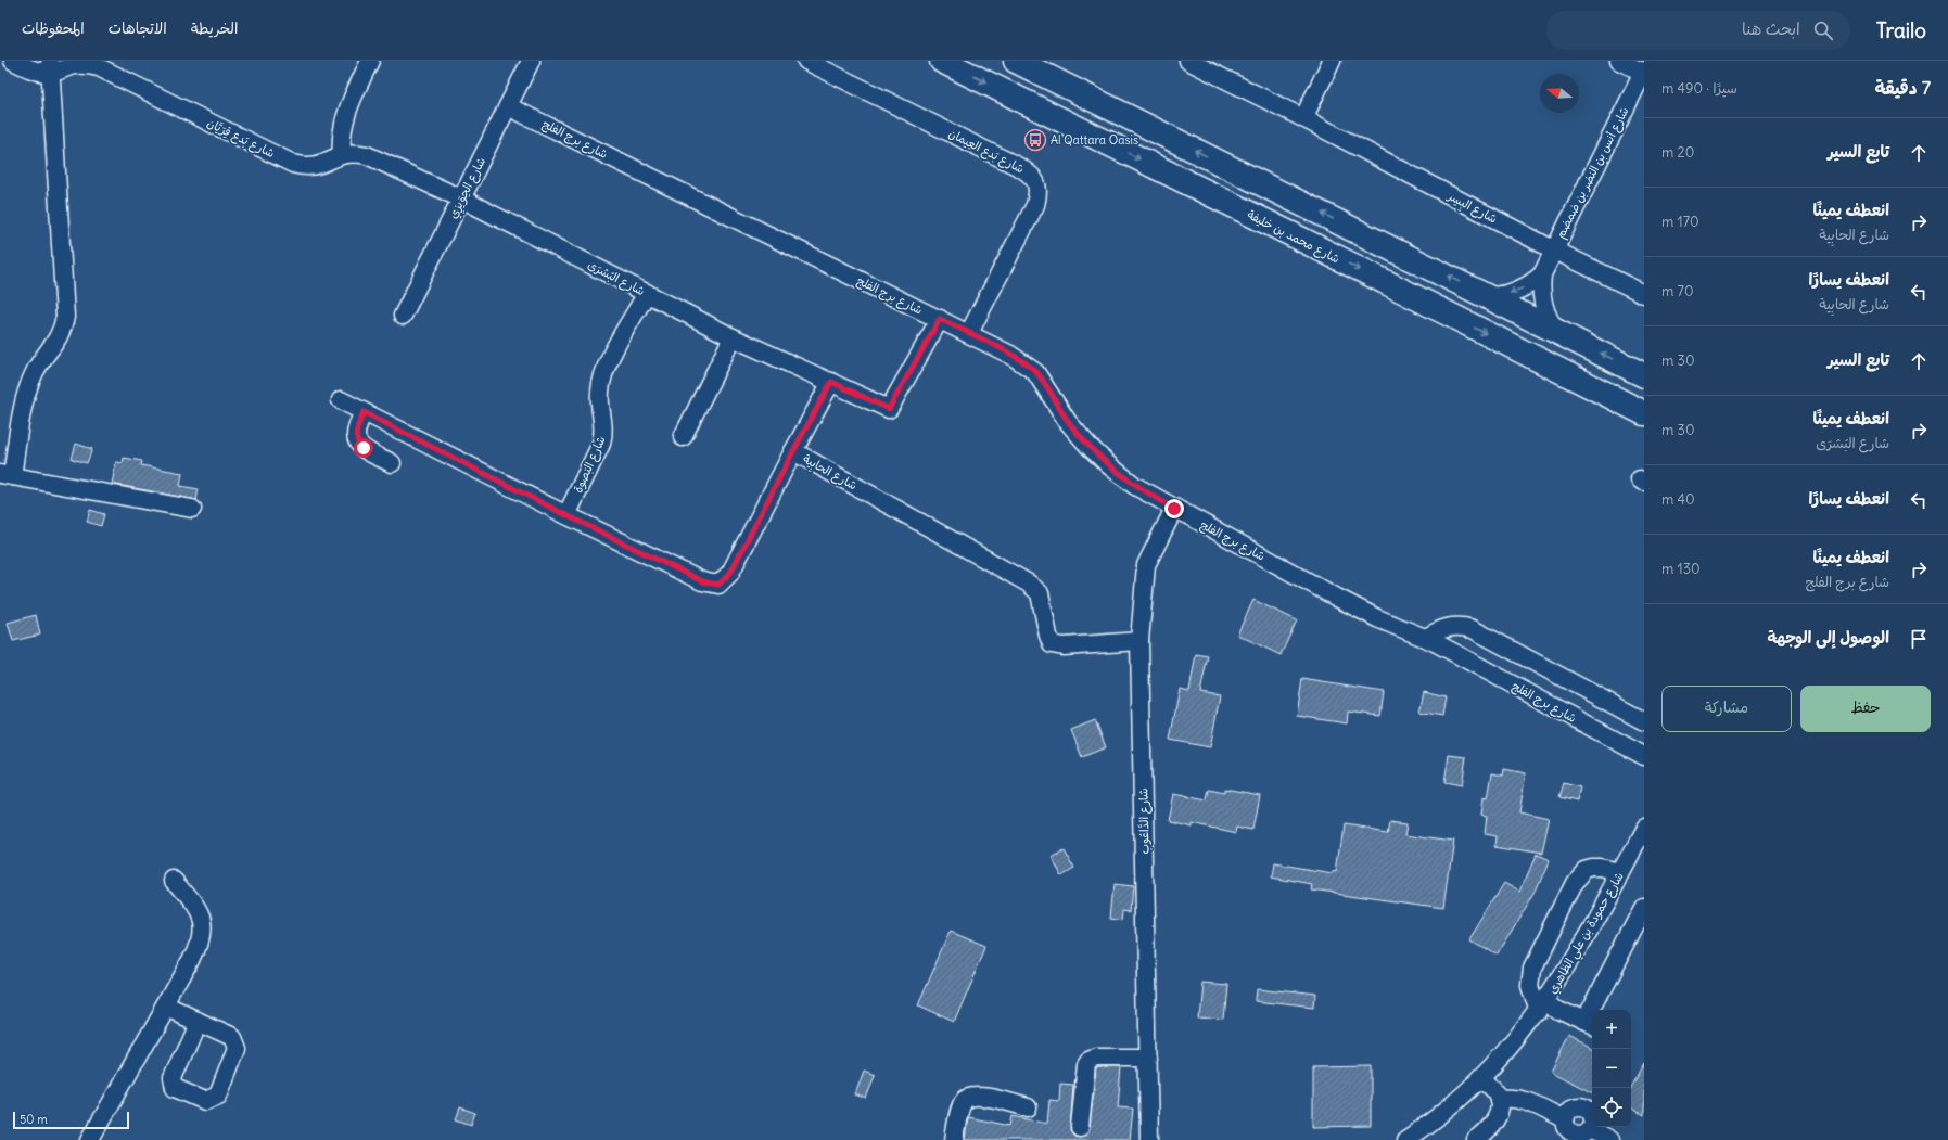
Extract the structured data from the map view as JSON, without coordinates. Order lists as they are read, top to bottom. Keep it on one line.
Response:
{"streets":{"highway":["شارع محمد بن خليفة"],"street":["شارع بَدع قِرَيَّان","شارع برج الفلج","شارع بَدع العِيمان","شارع أنس بن النضر بن ضمضم","شارع الحِوَيزِي","شارع البِسِر","شارع البُشرَى","شارع البَصوة","شارع الحابِية","شارع الدَّاعُوب","شارع حمودة بن علي الظاهري"]},"crossings":[["شارع بَدع قِرَيَّان","شارع البُشرَى"],["شارع برج الفلج","شارع بَدع العِيمان"],["شارع برج الفلج","شارع الحِوَيزِي"],["شارع برج الفلج","شارع البُشرَى"],["شارع برج الفلج","شارع الدَّاعُوب"],["شارع أنس بن النضر بن ضمضم","شارع البِسِر"],["شارع الحِوَيزِي","شارع البُشرَى"],["شارع البُشرَى","شارع البَصوة"],["شارع البَصوة","شارع الحابِية"],["شارع الحابِية","شارع الدَّاعُوب"]],"places":{"bus stop":["Al Qattara Oasis"]},"scale_bar":"50 m","north":"left","page":{"header":"Trailo","search":"ابحث هنا","nav":["الخريطة","الاتجاهات","المحفوظات"],"heading":["7 دقيقة","سيرًا · 490 m"],"list":[["تابع السير","20 m"],["انعطف يمينًا","شارع الحابِية","170 m"],["انعطف يسارًا","شارع الحابِية","70 m"],["تابع السير","30 m"],["انعطف يمينًا","شارع البُشرَى","30 m"],["انعطف يسارًا","40 m"],["انعطف يمينًا","شارع برج الفلج","130 m"],"الوصول إلى الوجهة"],"buttons":["حفظ","مشاركة"],"map_buttons":["+","−"],"scale":"50 m"}}
